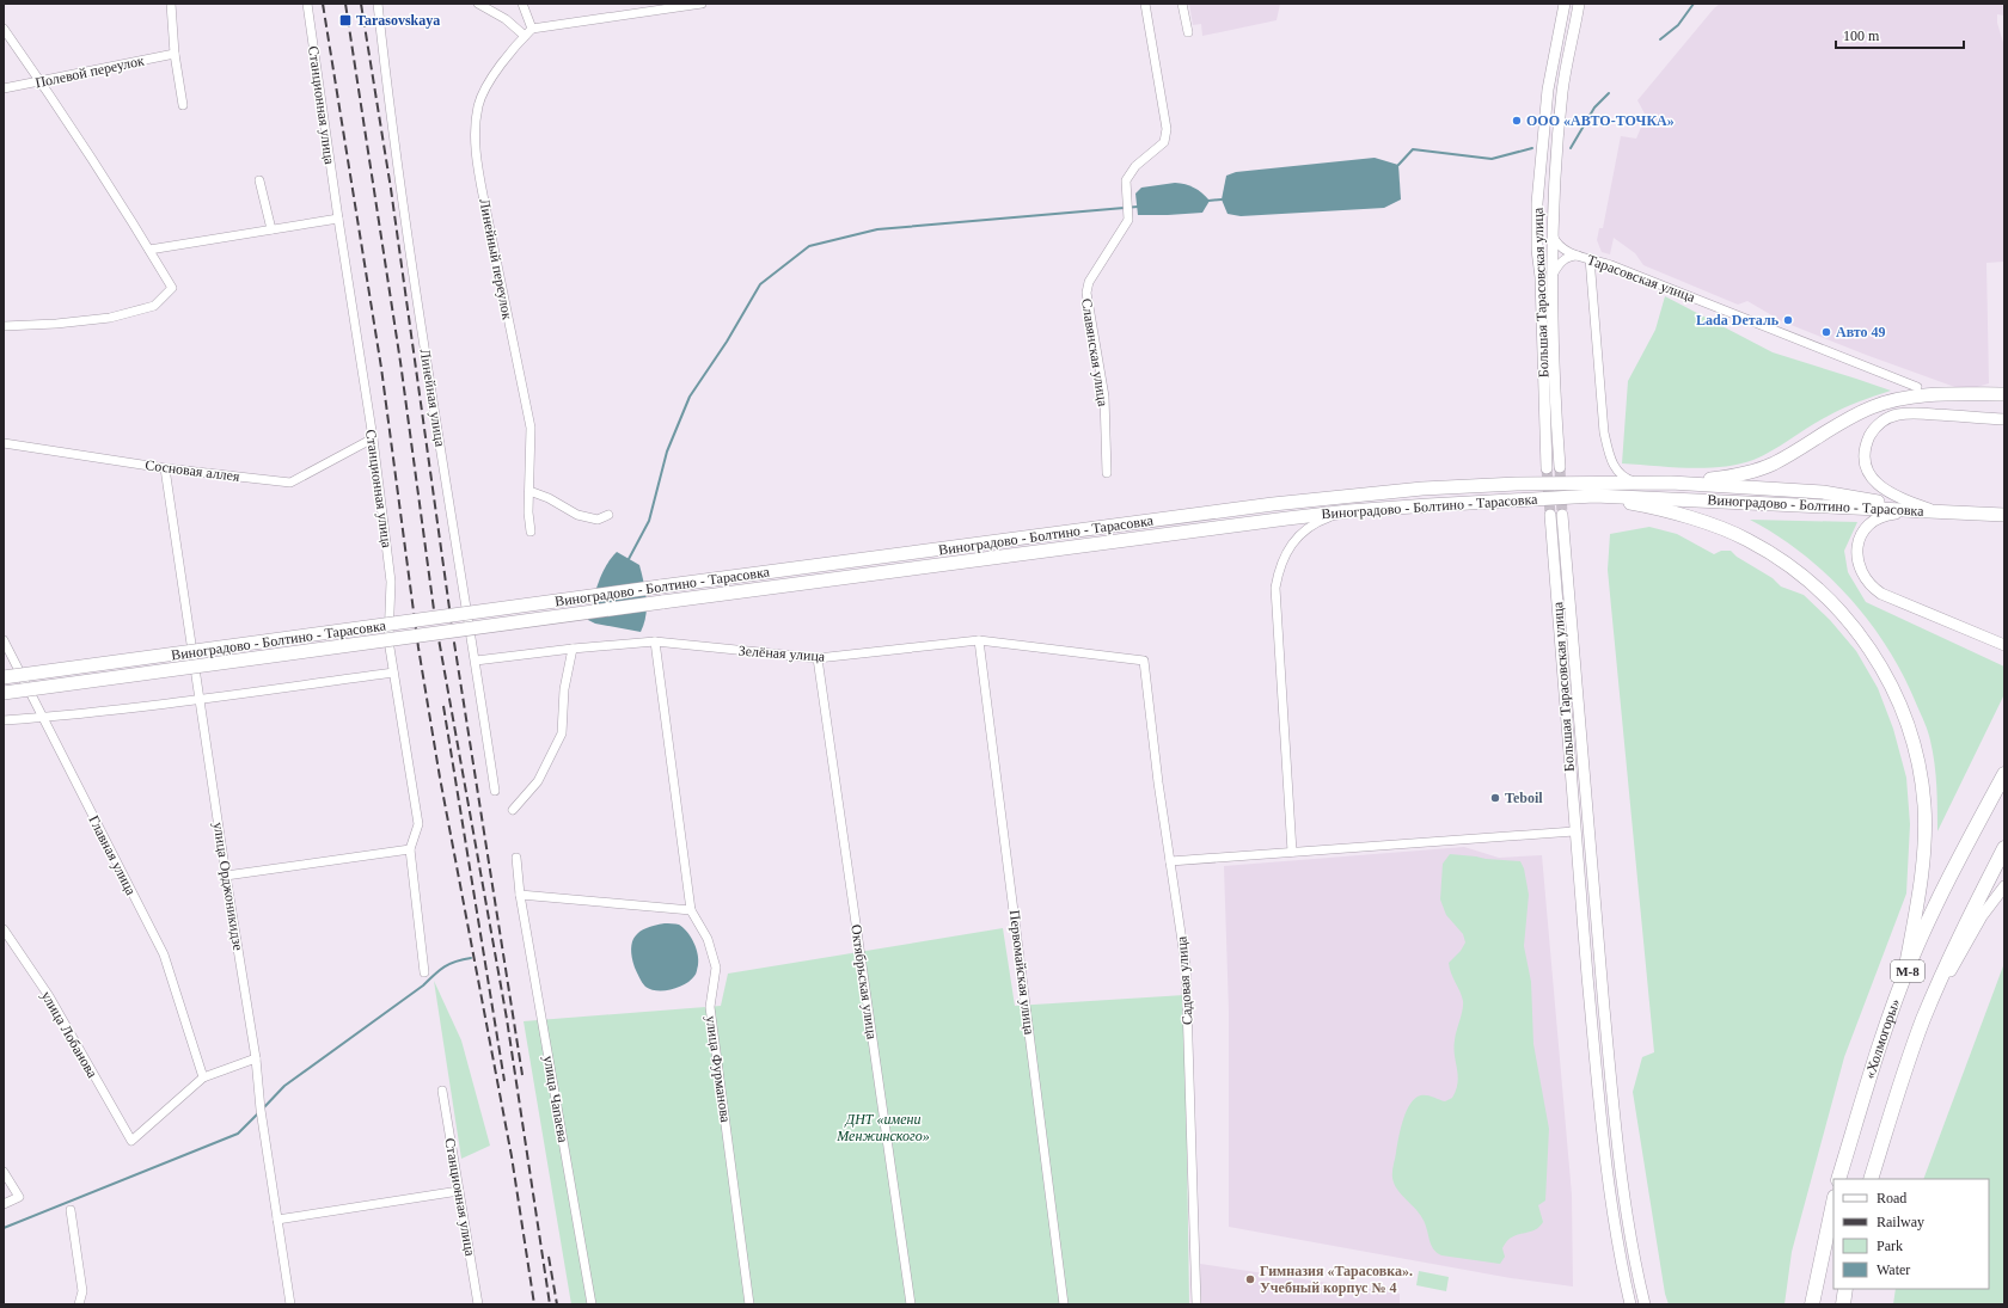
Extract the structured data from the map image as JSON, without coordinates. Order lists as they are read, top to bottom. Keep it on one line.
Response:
{"streets":{"highway":["М-8","«Холмогоры»"],"main road":["Виноградово - Болтино - Тарасовка"],"street":["Полевой переулок","Станционная улица","Линейный переулок","Тарасовская улица","Большая Тарасовская улица","Славянская улица","Линейная улица","Сосновая аллея","Зелёная улица","Главная улица","улица Орджоникидзе","Первомайская улица","Садовая улица","Октябрьская улица","улица Лобанова","улица Фурманова","улица Чапаева"]},"crossings":[["Станционная улица","Сосновая аллея"],["Линейная улица","Зелёная улица"],["Сосновая аллея","улица Орджоникидзе"],["Зелёная улица","Первомайская улица"],["Зелёная улица","Садовая улица"],["Зелёная улица","Октябрьская улица"],["Зелёная улица","улица Фурманова"],["Главная улица","улица Лобанова"]],"parks":["ДНТ «имени Менжинского»"],"places":{"transit":["Tarasovskaya"],"other":["ООО «АВТО-ТОЧКА»","Lada Dеталь","Авто 49","Teboil","Гимназия «Тарасовка». Учебный корпус № 4"]},"legend":["Road","Railway","Park","Water"],"scale_bar":"100 m"}
